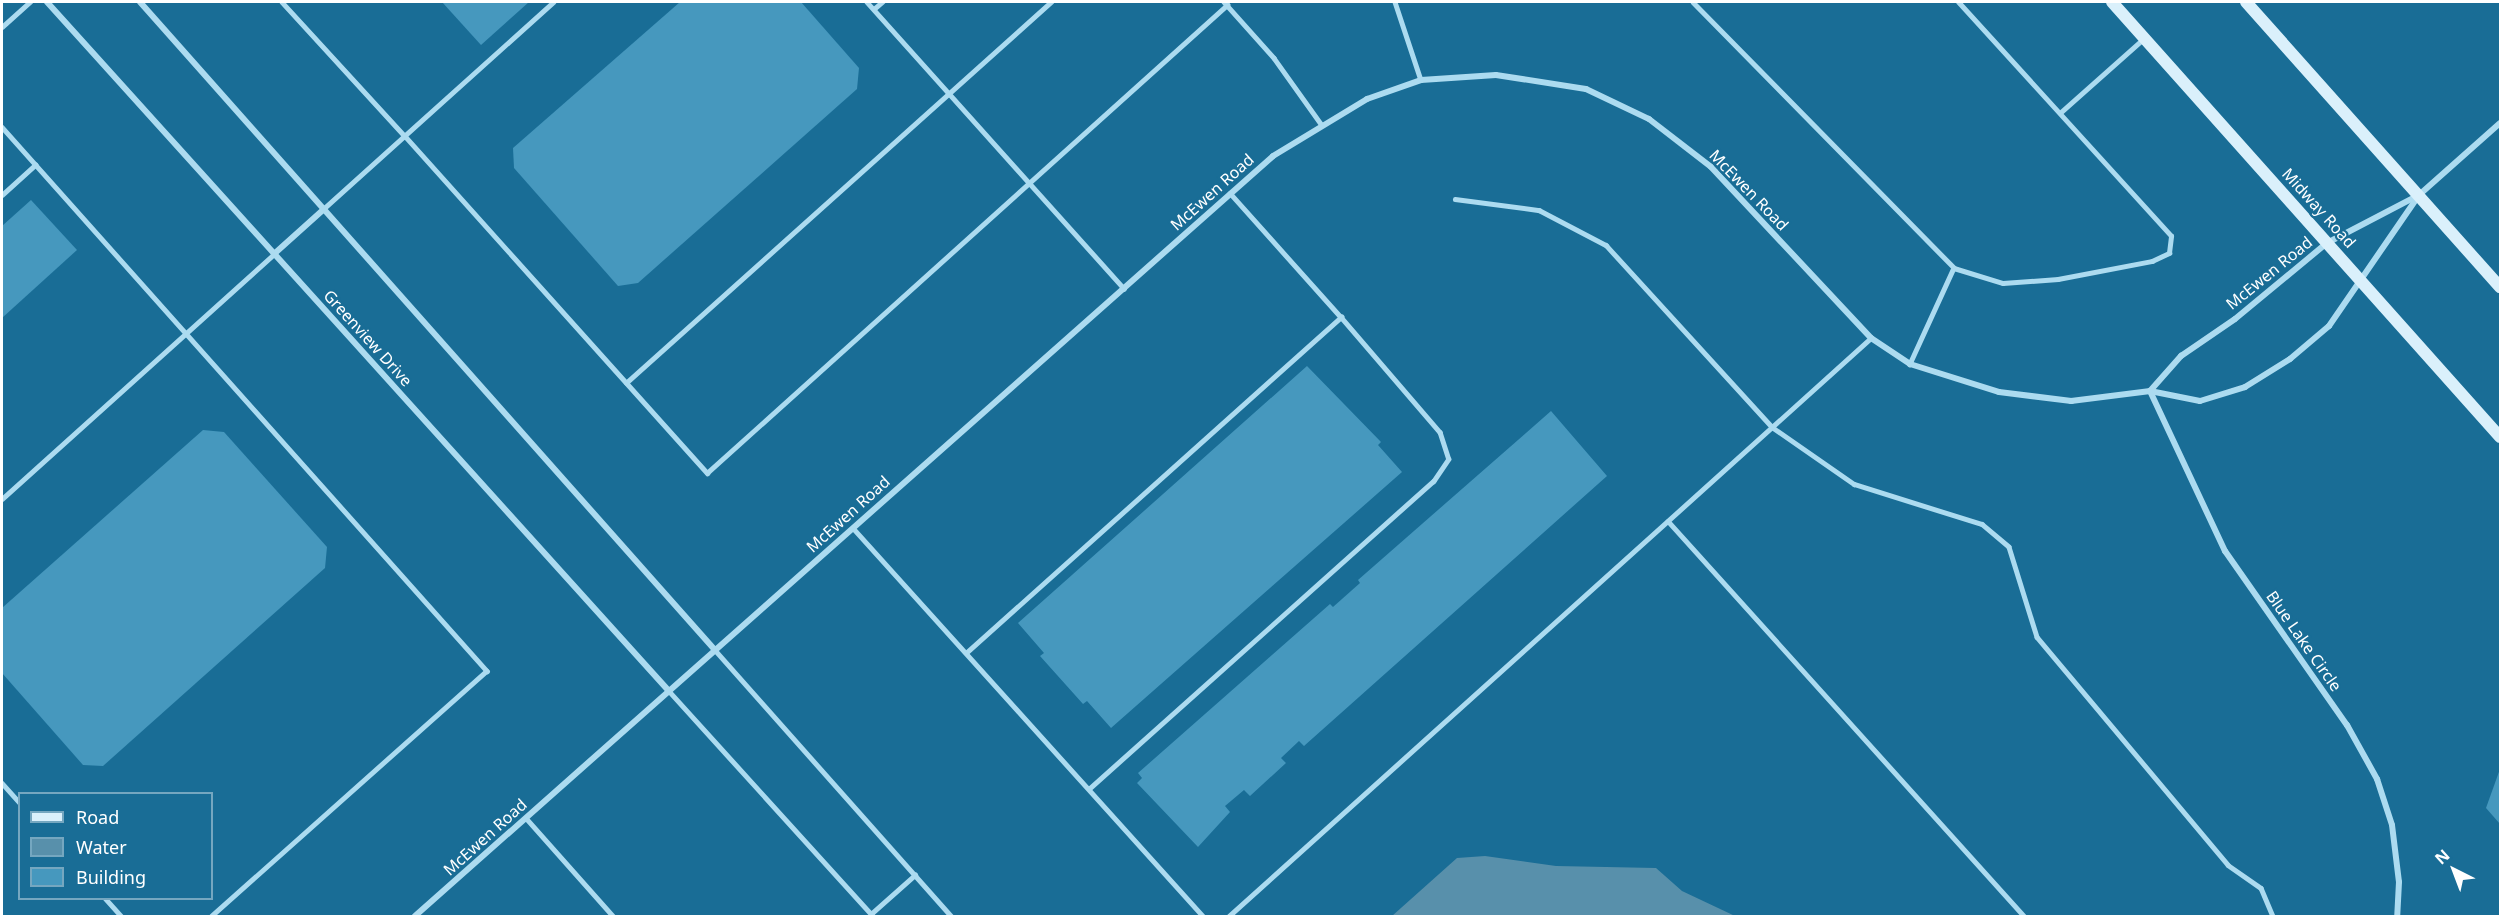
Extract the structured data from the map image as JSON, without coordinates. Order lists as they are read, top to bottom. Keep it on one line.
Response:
{"streets":{"main road":["Midway Road"],"street":["McEwen Road","Greenview Drive","Blue Lake Circle"]},"crossings":[["McEwen Road","Midway Road"],["McEwen Road","Greenview Drive"],["McEwen Road","Blue Lake Circle"]],"legend":["Road","Water","Building"],"north":"top left"}
